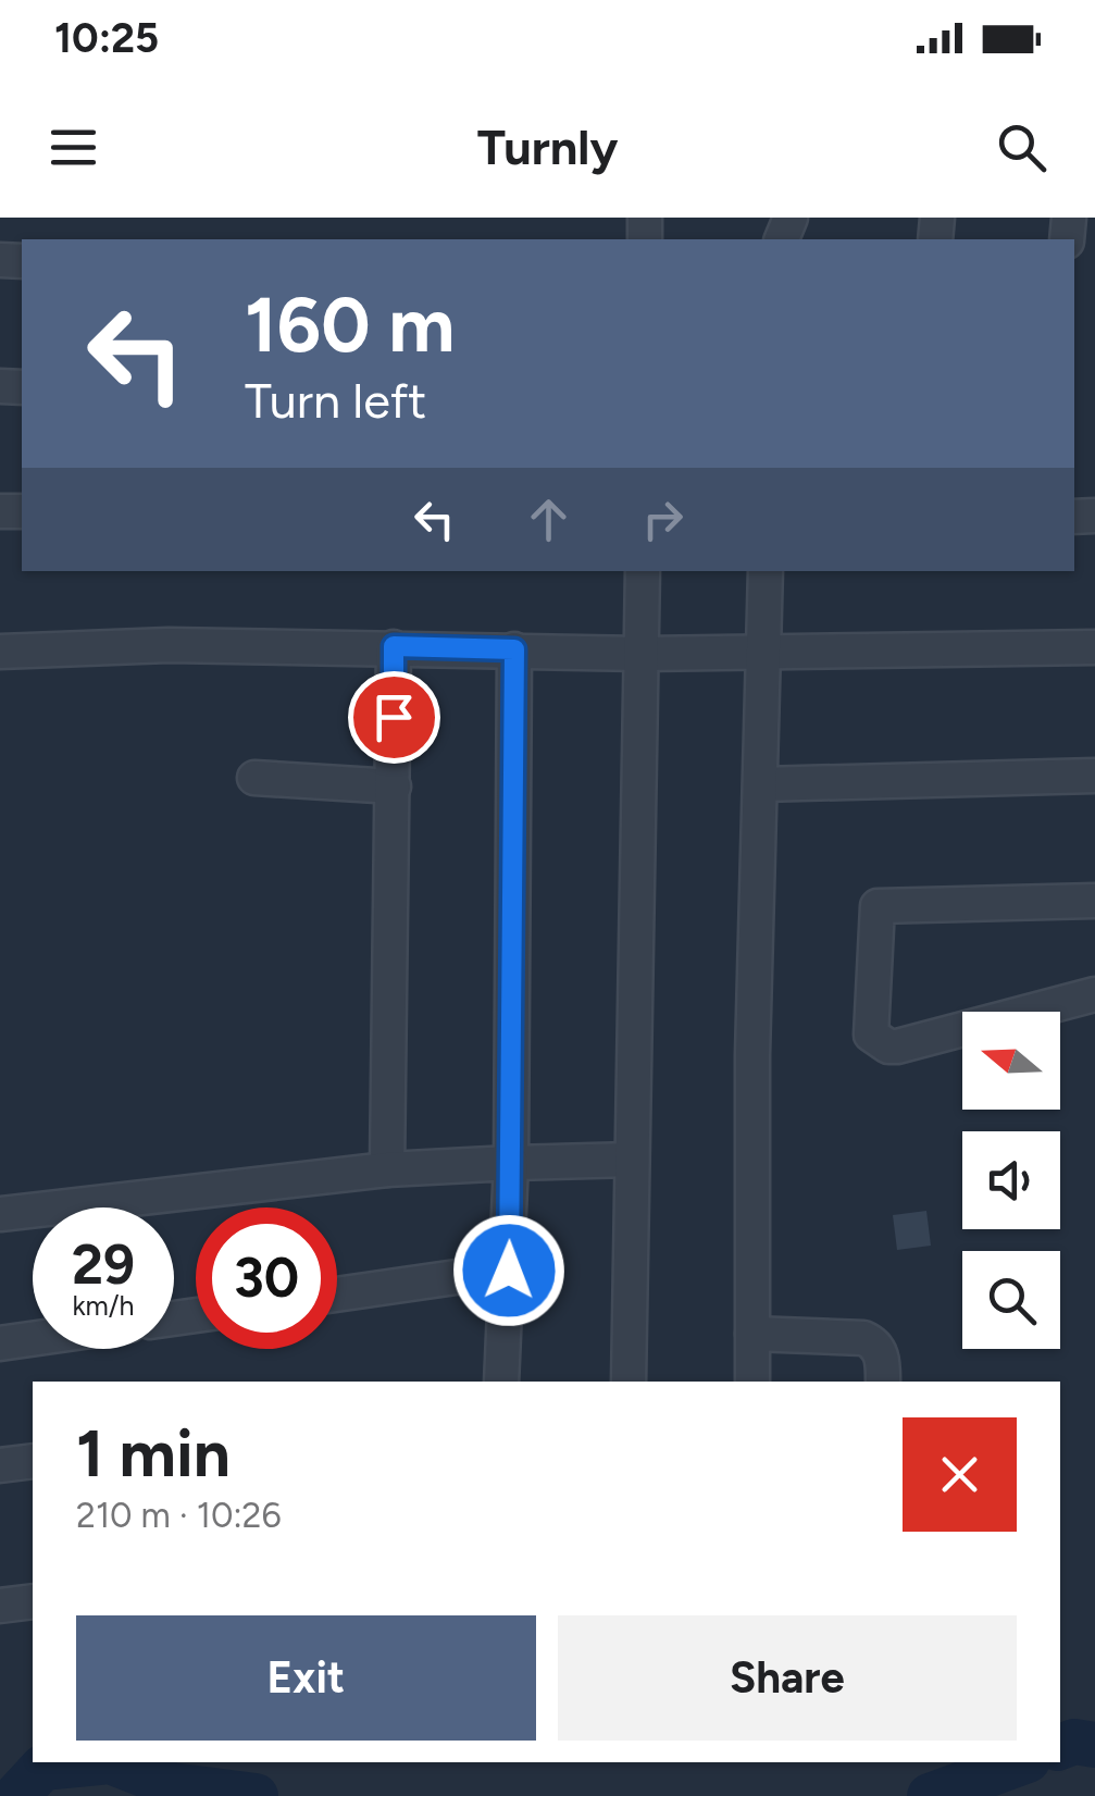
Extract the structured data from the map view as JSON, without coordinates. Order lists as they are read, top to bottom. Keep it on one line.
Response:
{"north":"left","page":{"status":"10:25","header":"Turnly","turn":["160 m","Turn left"],"speed":"29 km/h","limit":"30","heading":["1 min","210 m · 10:26"],"buttons":["Exit","Share"]}}
